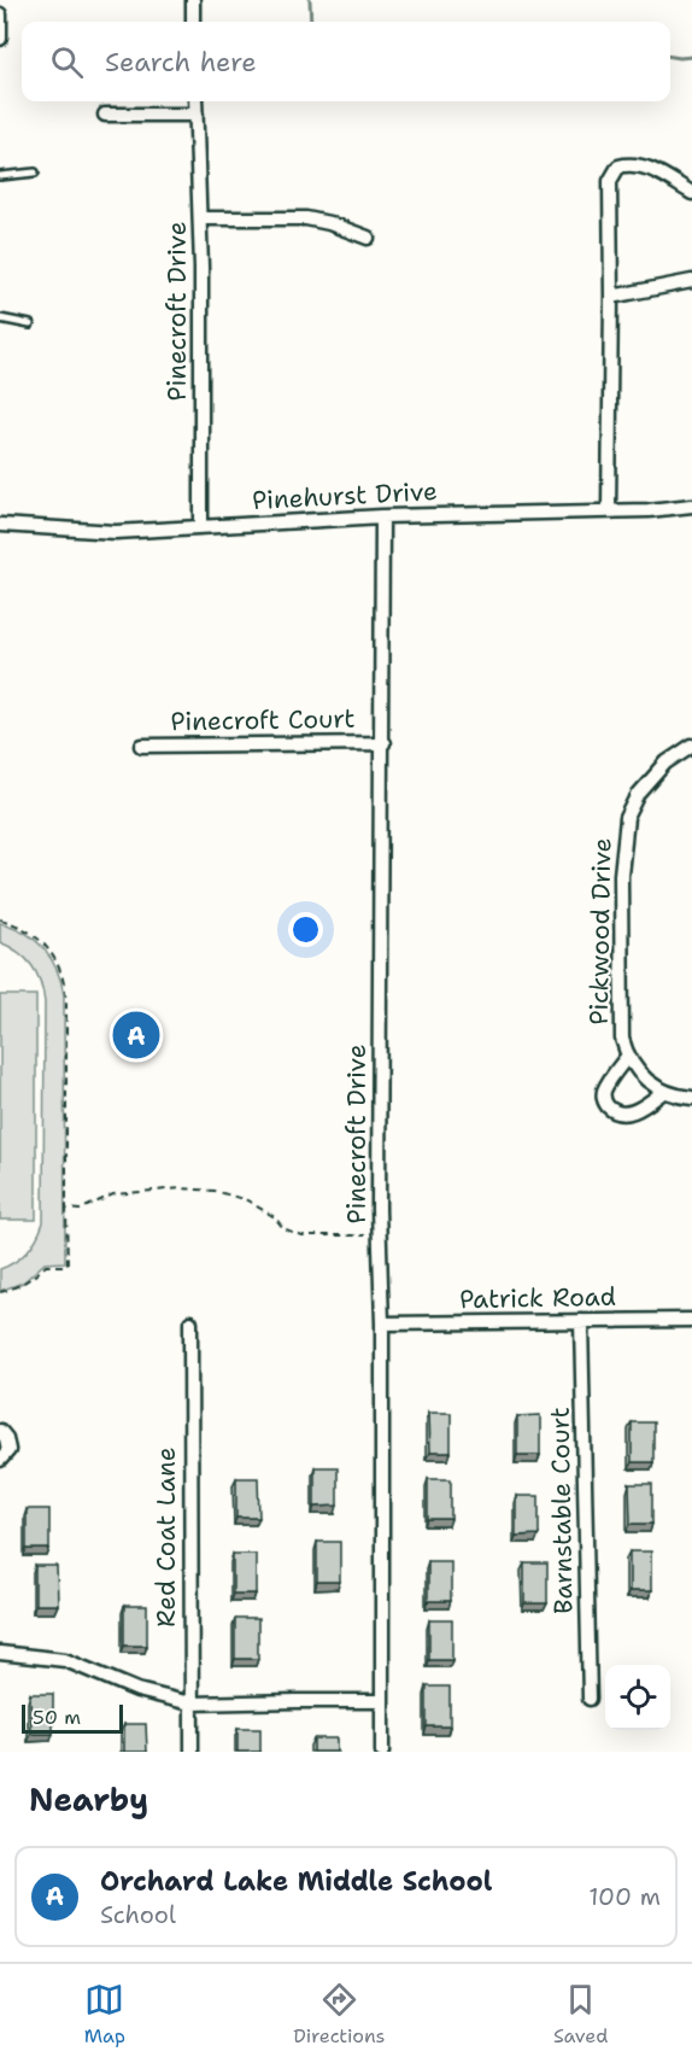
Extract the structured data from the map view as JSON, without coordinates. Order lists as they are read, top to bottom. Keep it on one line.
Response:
{"streets":{"street":["Pinecroft Drive","Pinehurst Drive","Pinecroft Court","Pickwood Drive","Patrick Road","Barnstable Court","Red Coat Lane"]},"crossings":[["Pinecroft Drive","Pinehurst Drive"],["Pinecroft Drive","Pinecroft Court"],["Pinecroft Drive","Patrick Road"],["Patrick Road","Barnstable Court"]],"scale_bar":"50 m","page":{"search":"Search here","pins":"A","scale":"50 m","heading":"Nearby","list":[{"mark":"A","name":"Orchard Lake Middle School","note":"School","value":"100 m"}],"nav":["Map","Directions","Saved"]}}
